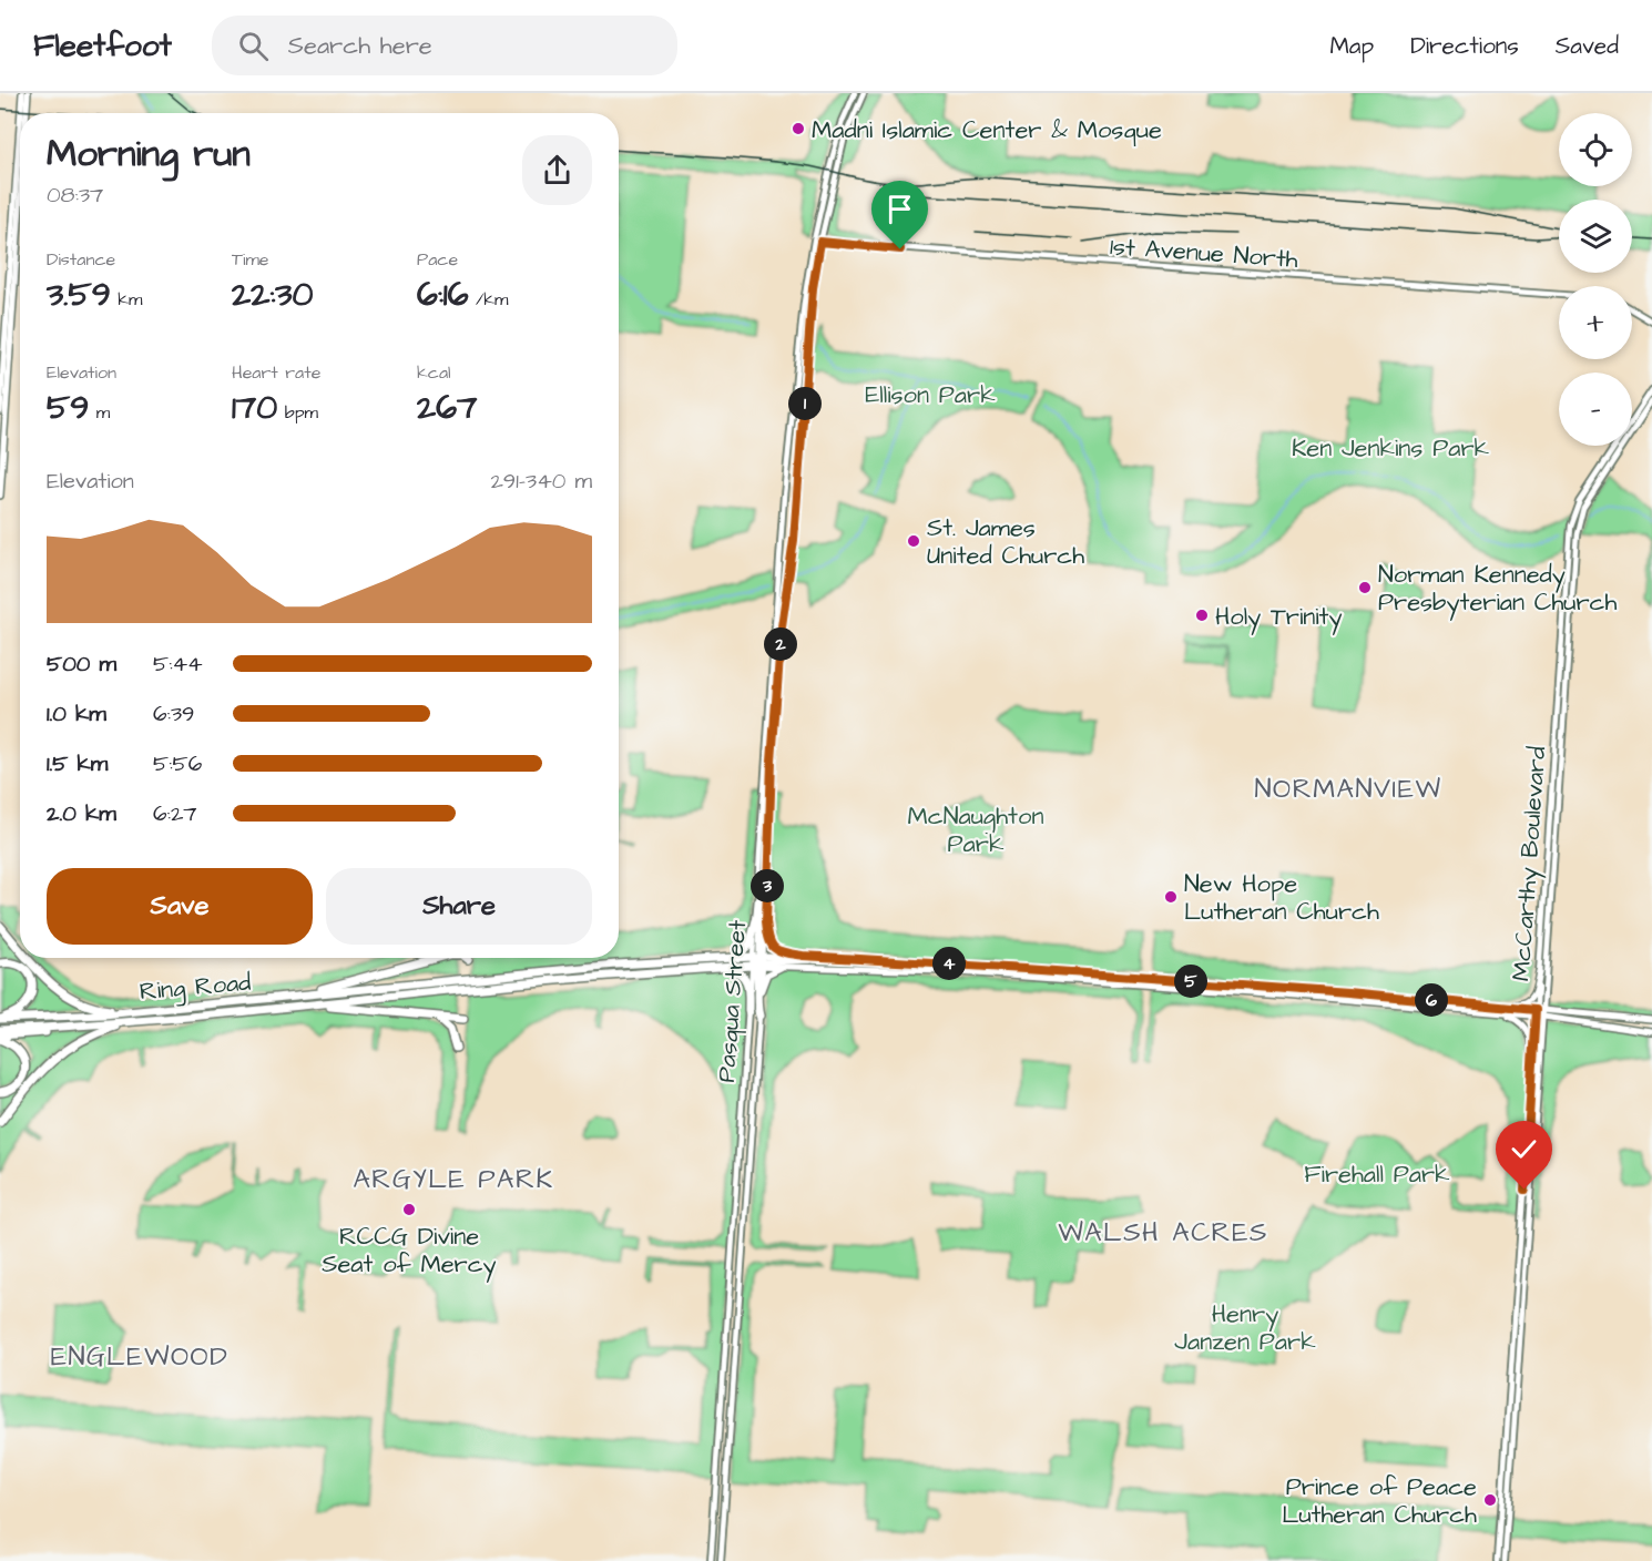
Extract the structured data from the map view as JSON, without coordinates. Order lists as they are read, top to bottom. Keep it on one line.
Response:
{"streets":{"highway":["Ring Road"],"main road":["1st Avenue North","McCarthy Boulevard","Pasqua Street"]},"crossings":[["1st Avenue North","Pasqua Street"],["Ring Road","Pasqua Street"]],"districts":["NORMANVIEW","ARGYLE PARK","WALSH ACRES","ENGLEWOOD"],"parks":["Ellison Park","Ken Jenkins Park","McNaughton Park","Firehall Park","Henry Janzen Park"],"places":["Madni Islamic Center & Mosque","St. James United Church","Norman Kennedy Presbyterian Church","Holy Trinity","New Hope Lutheran Church","RCCG Divine Seat of Mercy","Prince of Peace Lutheran Church"],"page":{"header":"Fleetfoot","search":"Search here","nav":["Map","Directions","Saved"],"map_buttons":["+","−"],"heading":["Morning run","08:37"],"stats":[["Distance","3.59 km"],["Time","22:30"],["Pace","6:16 /km"],["Elevation","59 m"],["Heart rate","170 bpm"],["kcal","267"]],"pins":["1","2","3","4","5","6"],"chart":["Elevation","291–340 m"],"list":[{"name":"500 m","note":"5:44"},{"name":"1.0 km","note":"6:39"},{"name":"1.5 km","note":"5:56"},{"name":"2.0 km","note":"6:27"}],"buttons":["Save","Share"]}}
